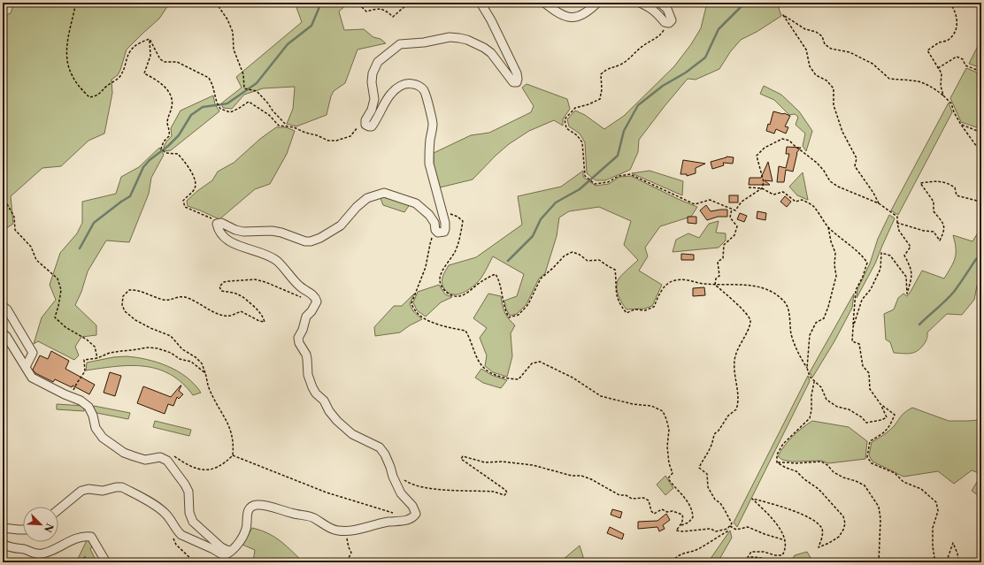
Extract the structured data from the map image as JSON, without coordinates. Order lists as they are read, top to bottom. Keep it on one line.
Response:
{"north":"bottom right"}
